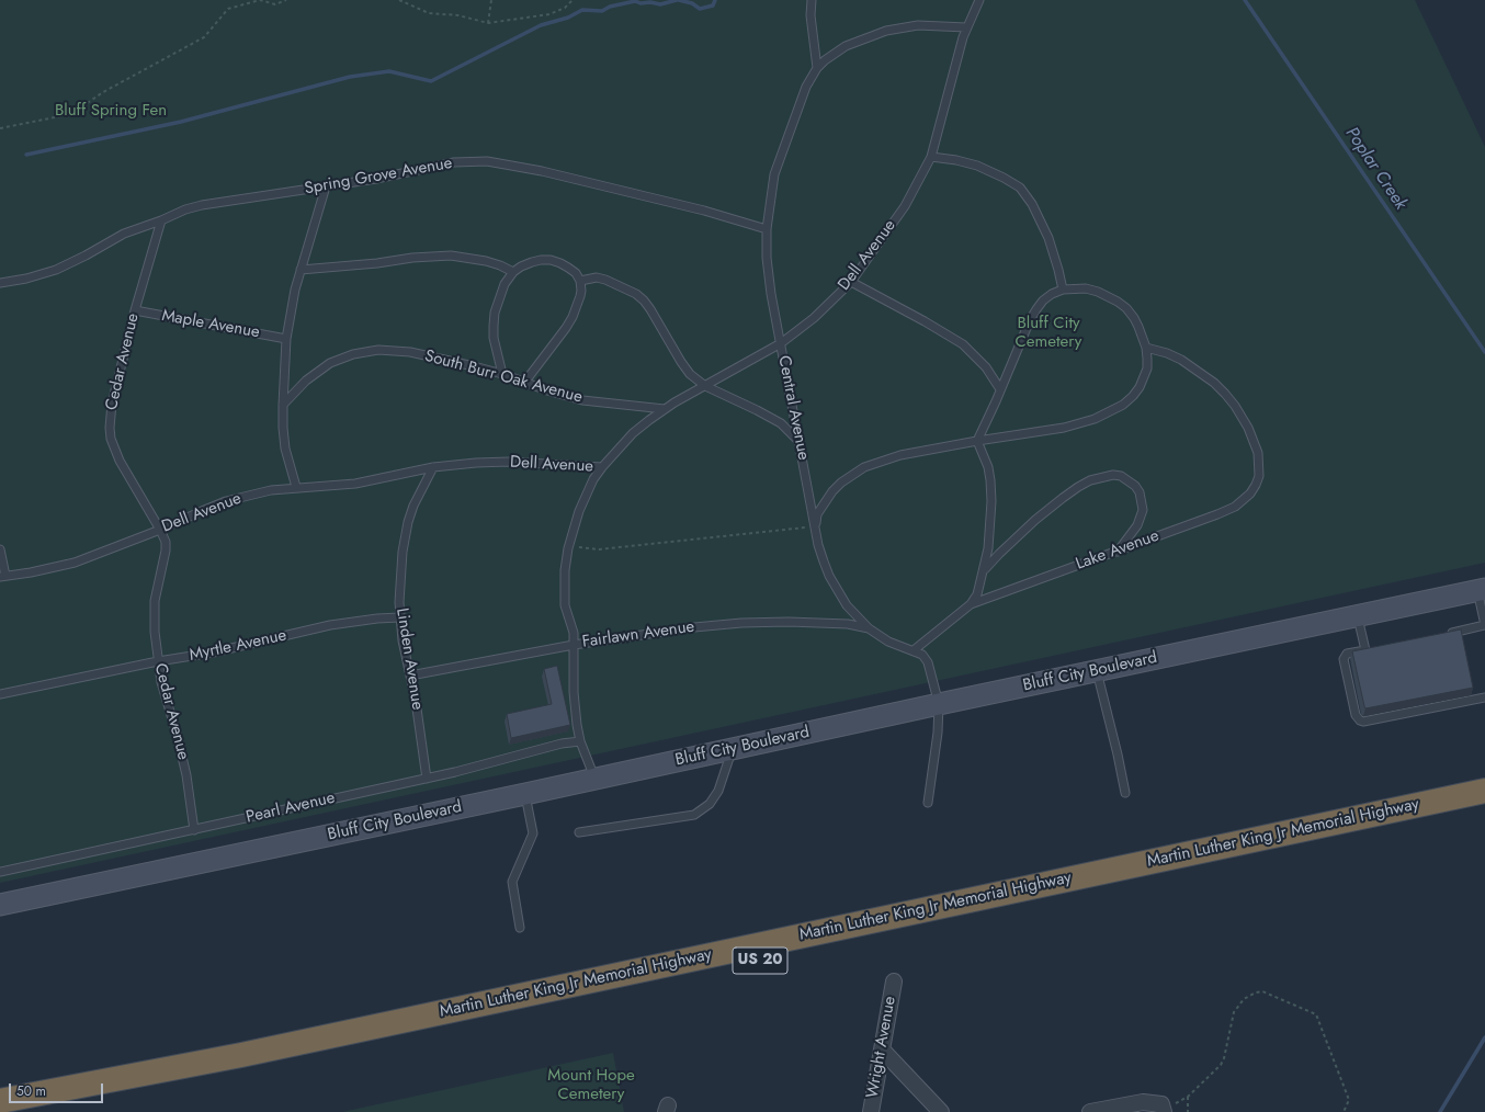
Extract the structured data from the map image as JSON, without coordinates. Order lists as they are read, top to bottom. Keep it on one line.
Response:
{"streets":{"highway":["Martin Luther King Jr Memorial Highway","US 20"],"street":["Bluff City Boulevard","Wright Avenue"],"lane":["Spring Grove Avenue","Dell Avenue","Maple Avenue","Cedar Avenue","South Burr Oak Avenue","Central Avenue","Lake Avenue","Fairlawn Avenue","Myrtle Avenue","Linden Avenue","Pearl Avenue"]},"crossings":[["Spring Grove Avenue","Cedar Avenue"],["Spring Grove Avenue","Central Avenue"],["Dell Avenue","Cedar Avenue"],["Dell Avenue","South Burr Oak Avenue"],["Dell Avenue","Central Avenue"],["Dell Avenue","Linden Avenue"],["Maple Avenue","Cedar Avenue"],["Cedar Avenue","Myrtle Avenue"],["Cedar Avenue","Pearl Avenue"],["Central Avenue","Fairlawn Avenue"],["Central Avenue","Bluff City Boulevard"],["Fairlawn Avenue","Linden Avenue"],["Myrtle Avenue","Linden Avenue"],["Linden Avenue","Pearl Avenue"]],"water":["Poplar Creek"],"parks":["Bluff Spring Fen","Bluff City Cemetery","Mount Hope Cemetery"],"scale_bar":"50 m"}
